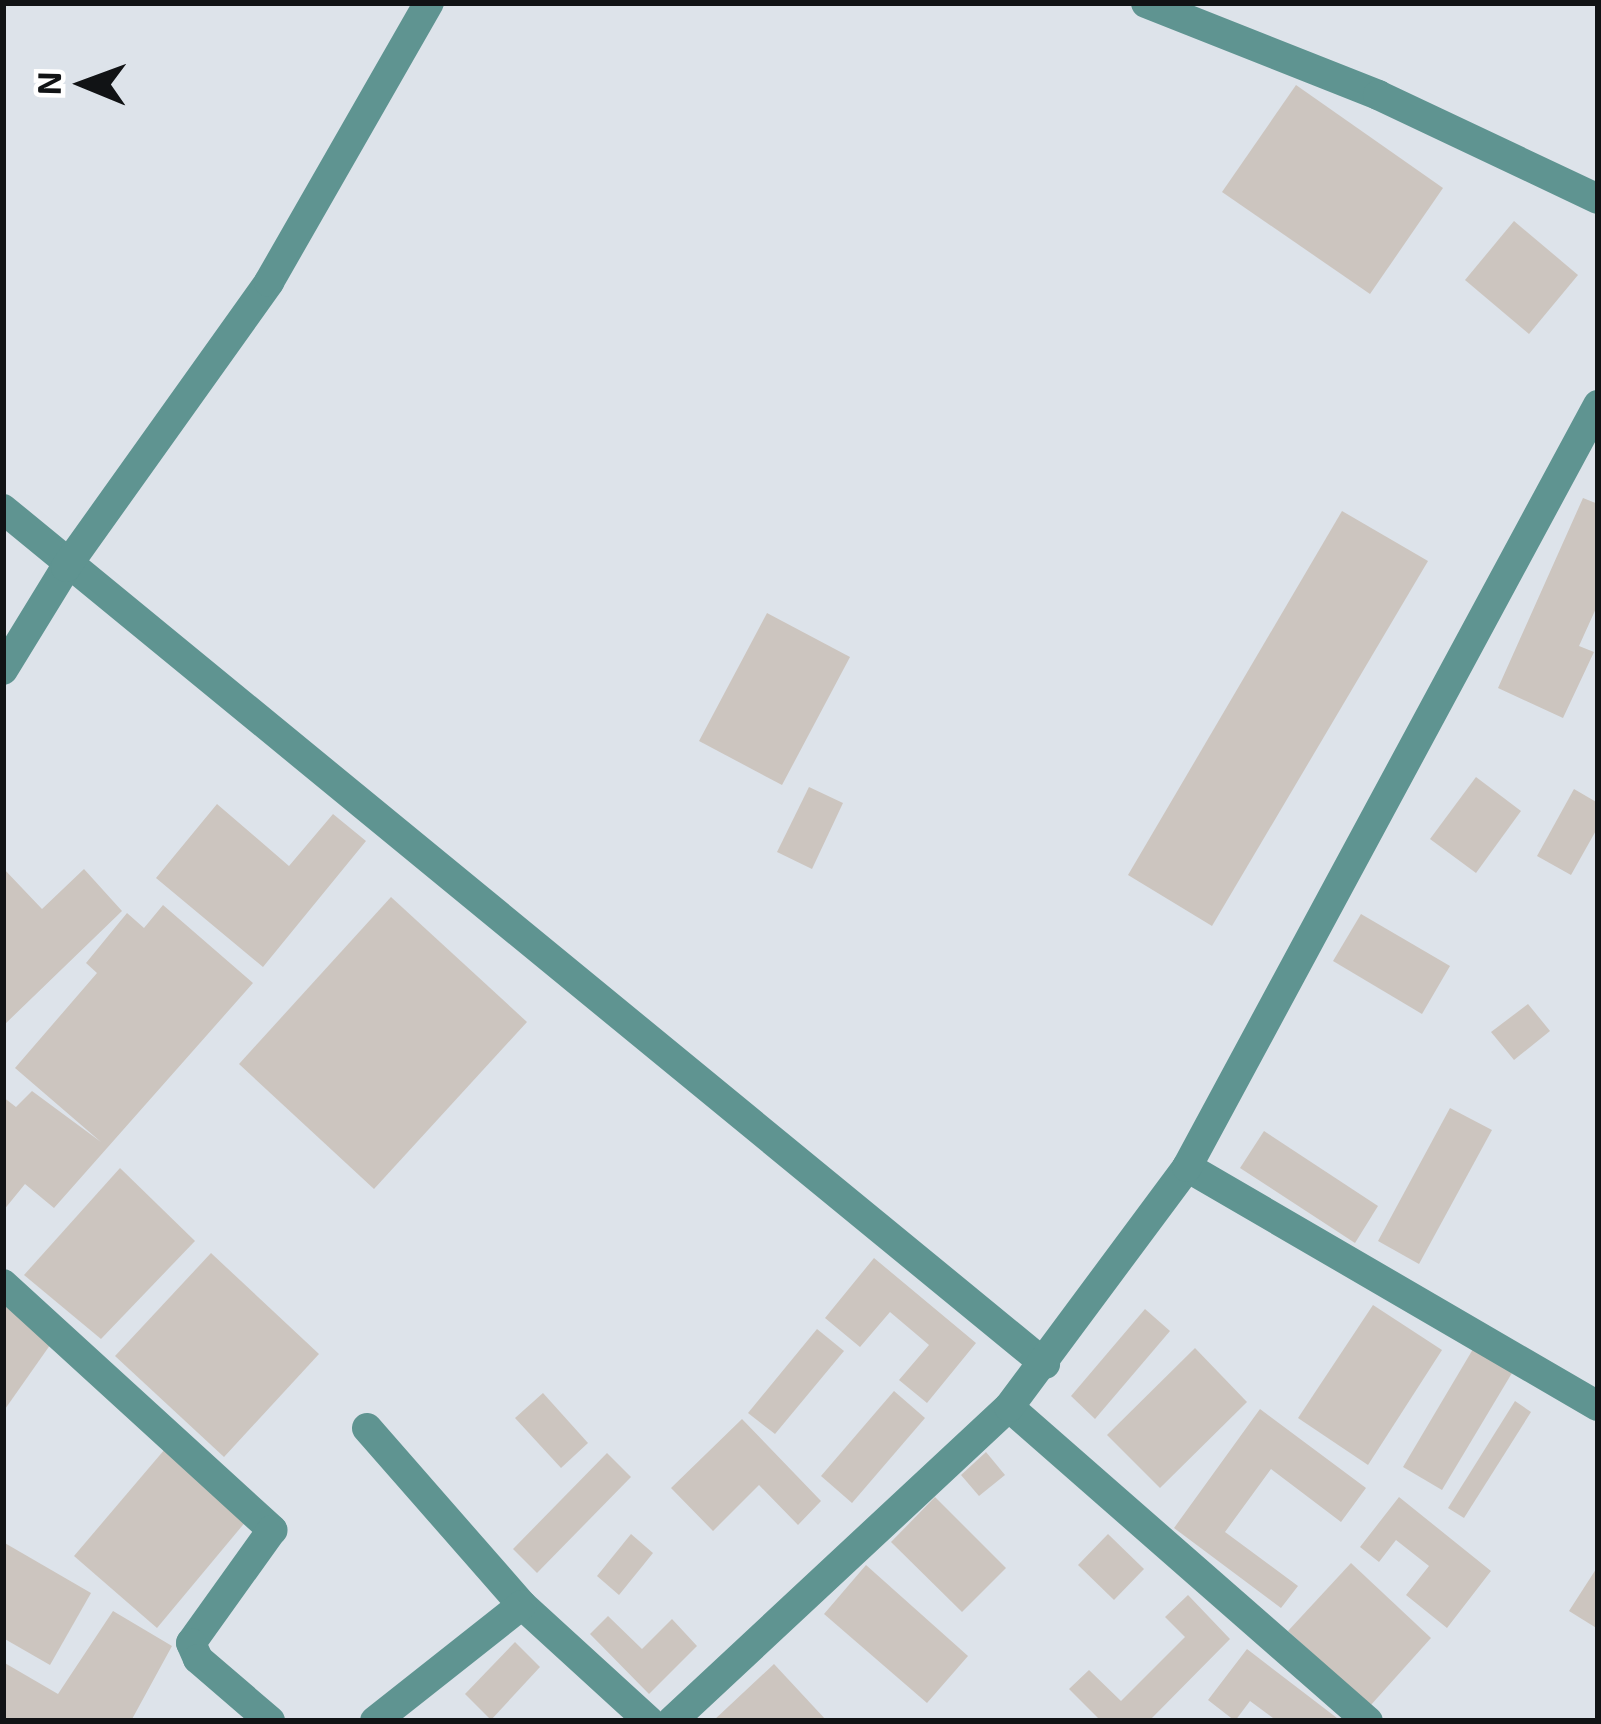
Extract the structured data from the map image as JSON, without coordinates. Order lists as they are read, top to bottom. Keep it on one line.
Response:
{"north":"left"}
